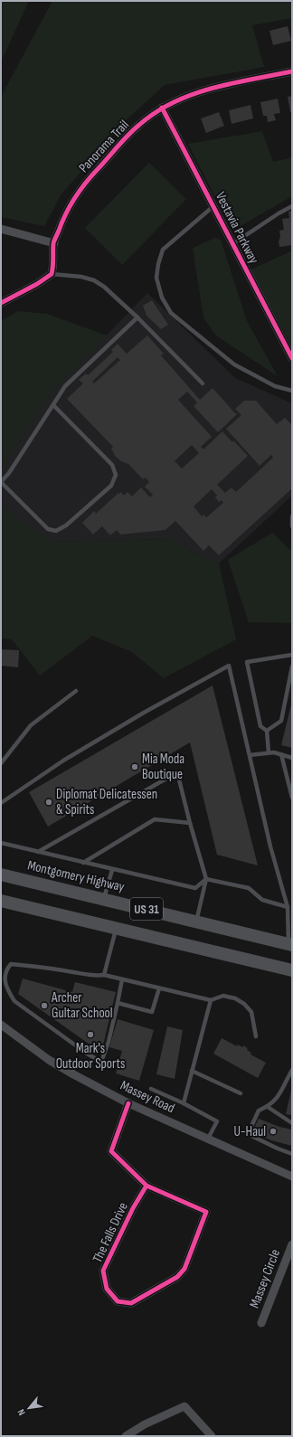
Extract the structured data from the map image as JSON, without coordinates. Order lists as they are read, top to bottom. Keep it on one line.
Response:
{"streets":{"main road":["Montgomery Highway","US 31"],"street":["Panorama Trail","Vestavia Parkway","Massey Road","The Falls Drive","Massey Circle"]},"crossings":[["Panorama Trail","Vestavia Parkway"],["Massey Road","The Falls Drive"]],"places":["Mia Moda Boutique","Diplomat Delicatessen & Spirits","Archer Gultar School","Mark's Outdoor Sports","U-Haul"],"north":"bottom left"}
